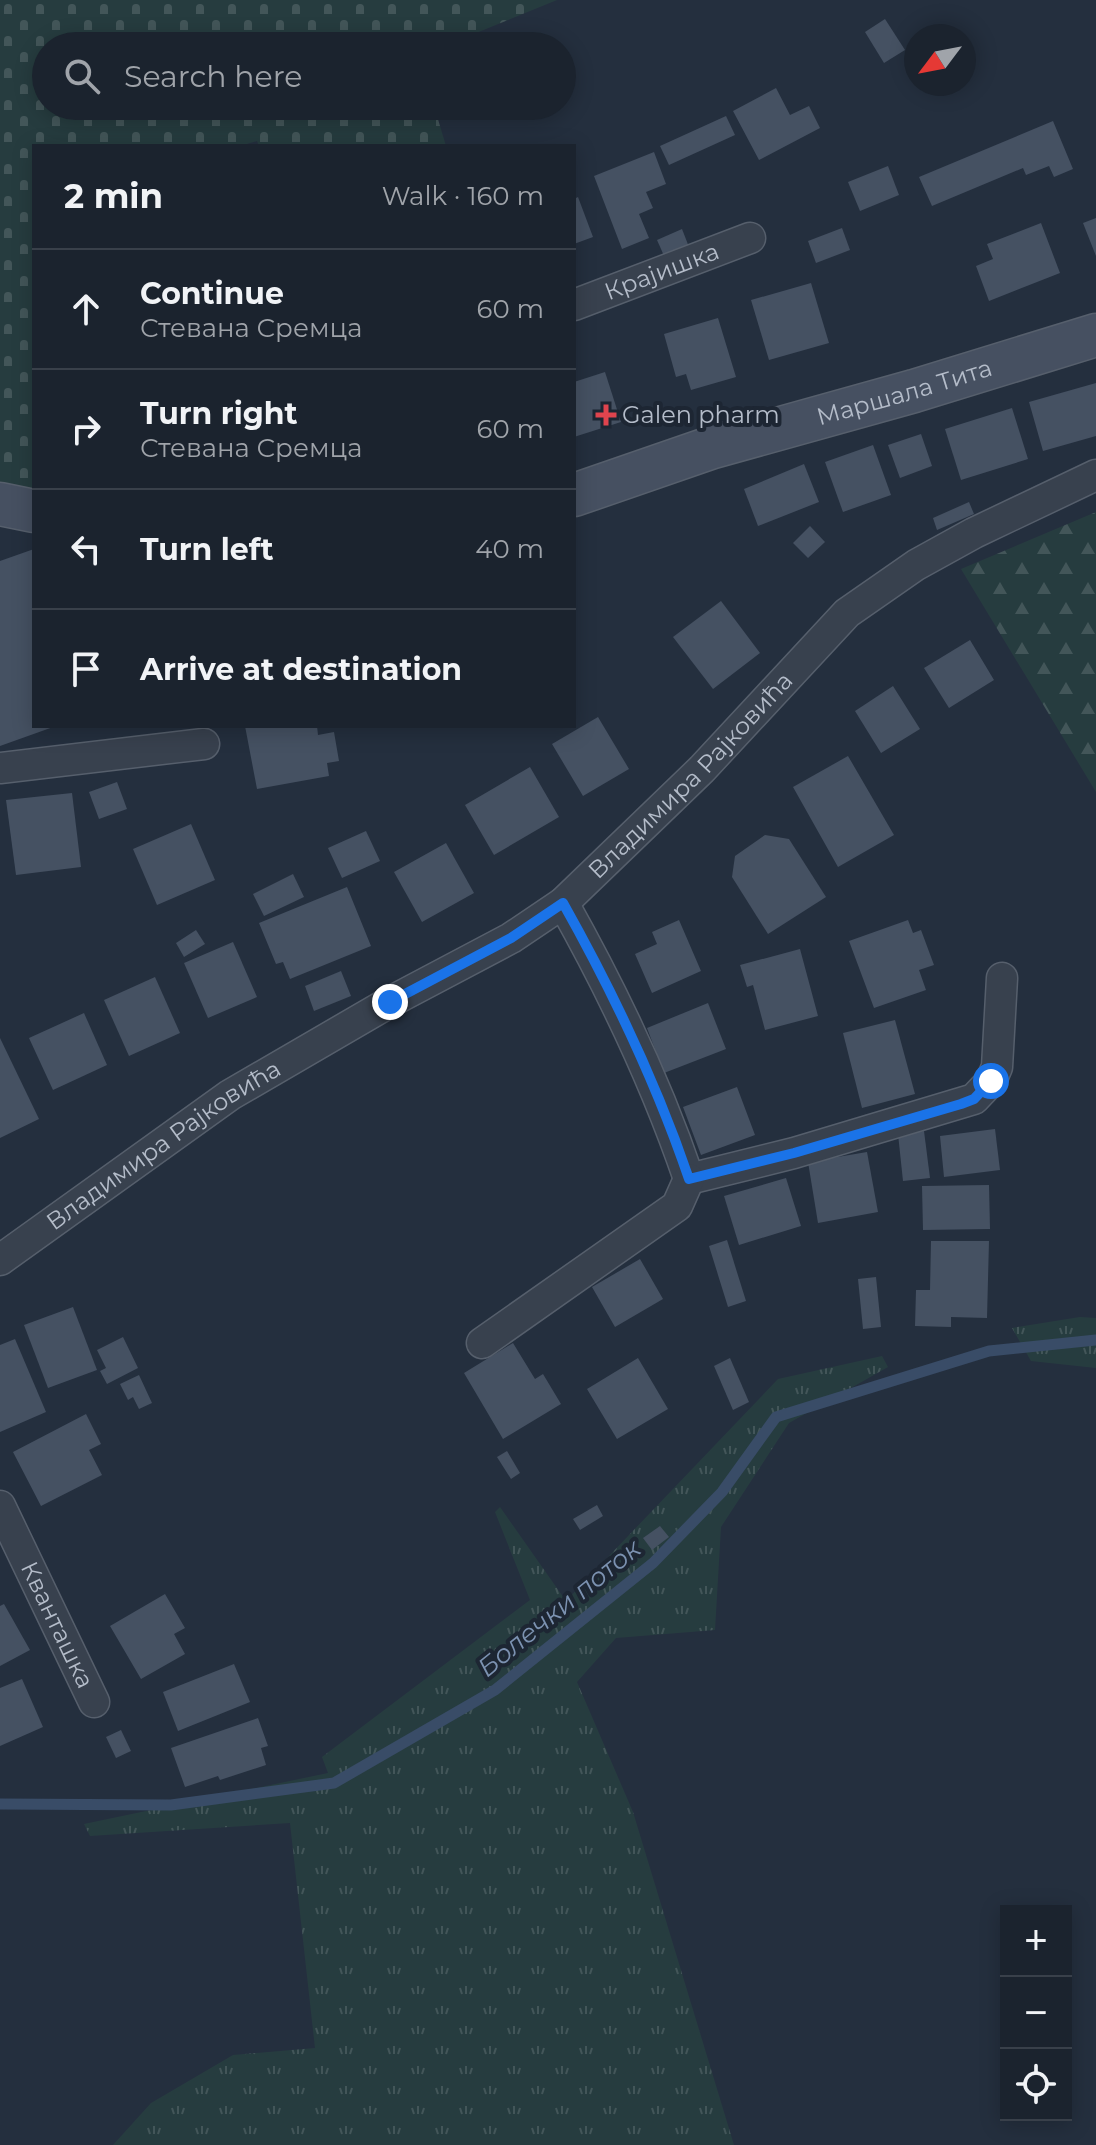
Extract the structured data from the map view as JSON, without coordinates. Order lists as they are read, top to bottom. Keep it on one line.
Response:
{"streets":{"street":["Крајишка","Маршала Тита","Владимира Рајковића","Кванташка"]},"water":["Болечки поток"],"places":{"health":["Galen pharm"]},"north":"bottom left","page":{"search":"Search here","heading":["2 min","Walk · 160 m"],"list":[["Continue","Стевана Сремца","60 m"],["Turn right","Стевана Сремца","60 m"],["Turn left","40 m"],"Arrive at destination"],"map_buttons":["+","−"]}}
